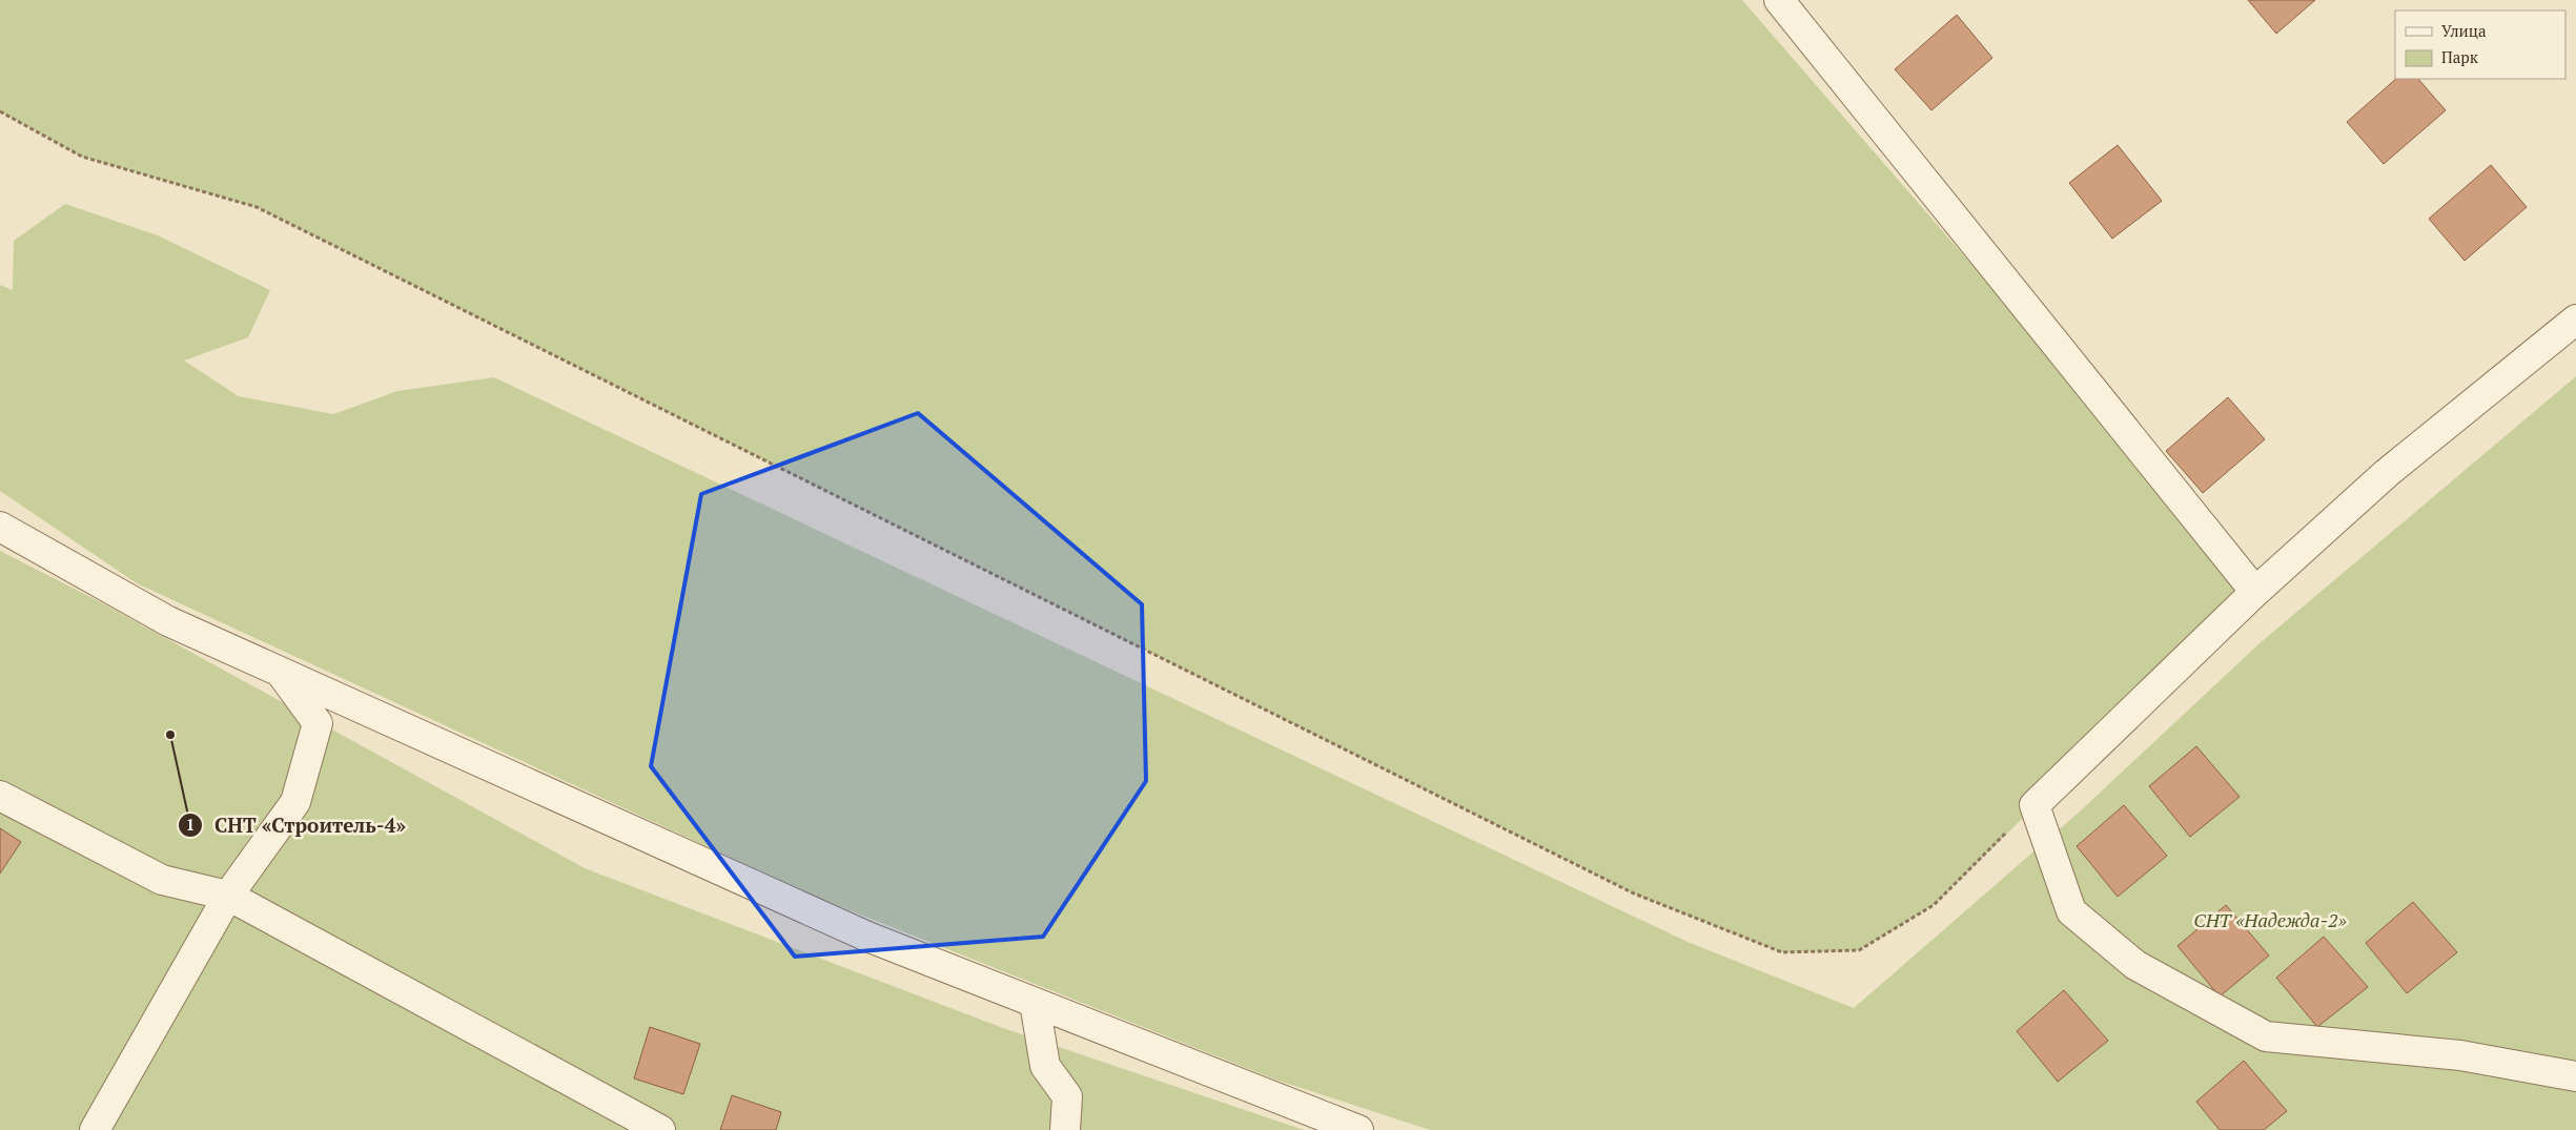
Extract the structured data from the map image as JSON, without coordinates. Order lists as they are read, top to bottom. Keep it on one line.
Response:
{"parks":["СНТ «Надежда-2»"],"places":["СНТ «Строитель-4»"],"legend":["Улица","Парк"]}
